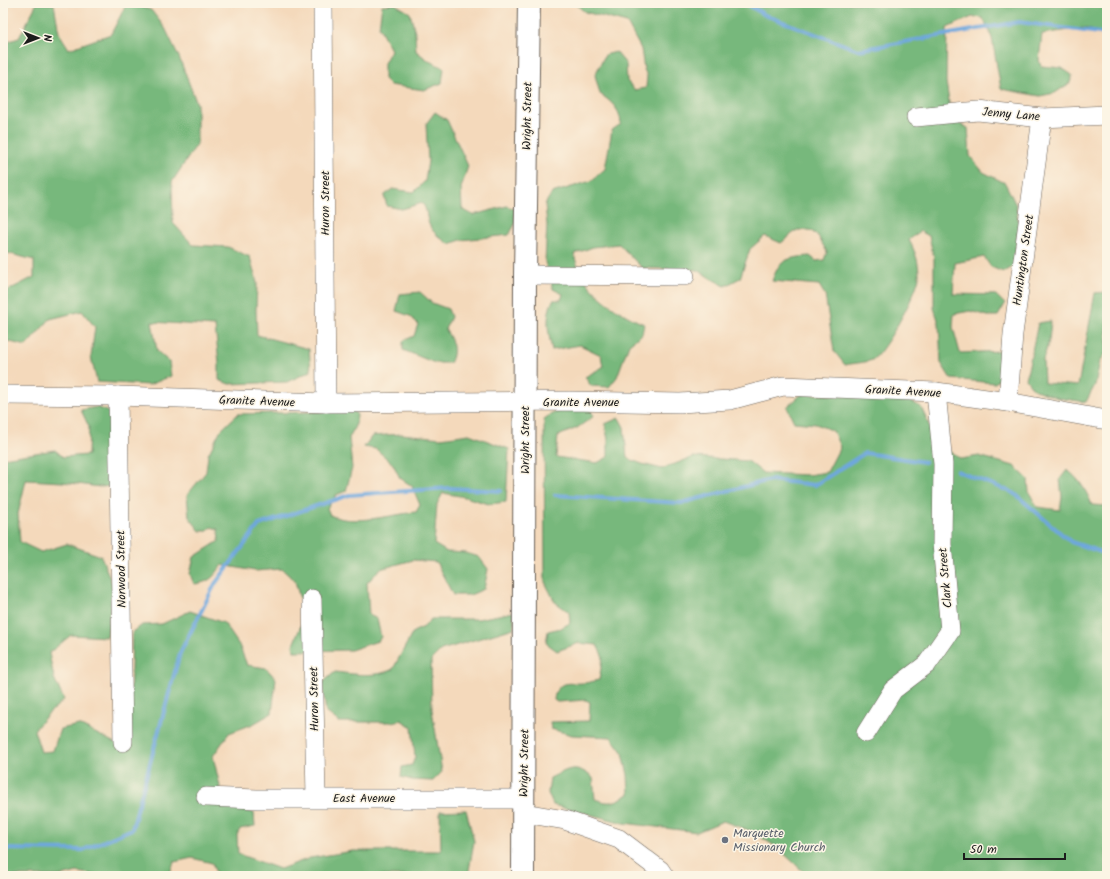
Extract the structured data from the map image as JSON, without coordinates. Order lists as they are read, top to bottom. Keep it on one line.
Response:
{"streets":{"main road":["Wright Street"],"street":["Jenny Lane","Huron Street","Huntington Street","Granite Avenue","Norwood Street","Clark Street","East Avenue"]},"crossings":[["Jenny Lane","Huntington Street"],["Wright Street","Granite Avenue"],["Wright Street","East Avenue"],["Huron Street","Granite Avenue"],["Huron Street","East Avenue"],["Huntington Street","Granite Avenue"],["Granite Avenue","Norwood Street"],["Granite Avenue","Clark Street"]],"places":["Marquette Missionary Church"],"scale_bar":"50 m","north":"right"}
